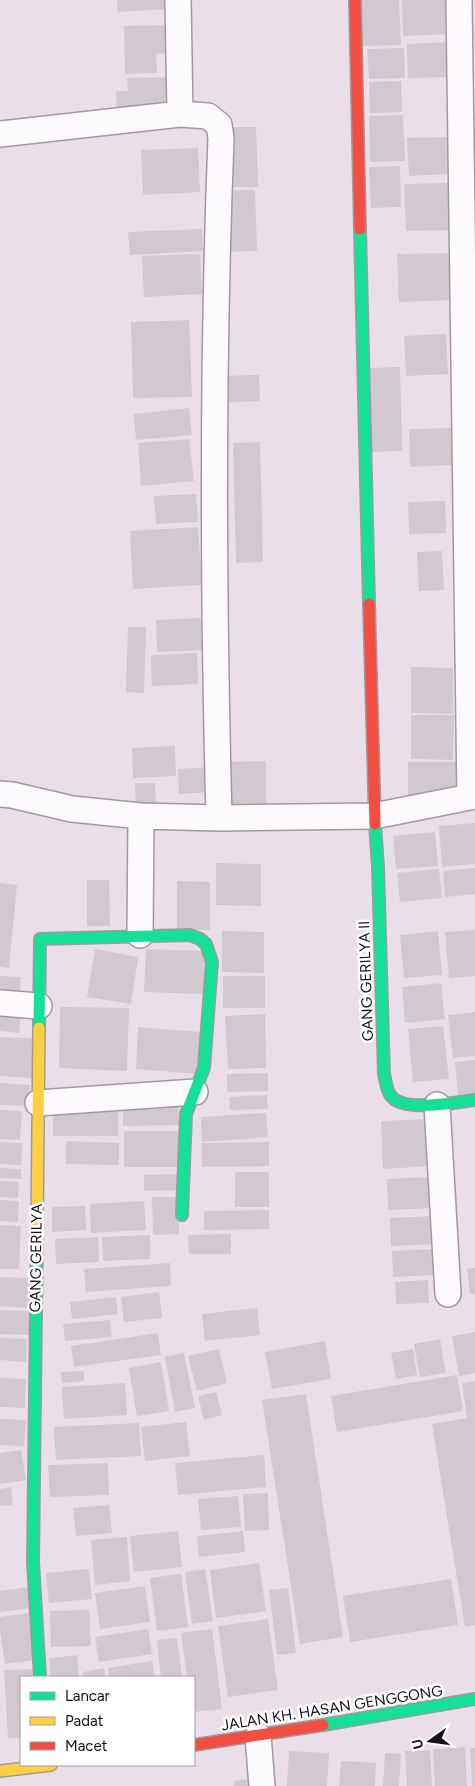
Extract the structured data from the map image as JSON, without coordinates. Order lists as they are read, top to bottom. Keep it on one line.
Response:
{"streets":{"main road":["GANG GERILYA II","GANG GERILYA","JALAN KH. HASAN GENGGONG"]},"legend":["Lancar","Padat","Macet"],"north":"left"}
